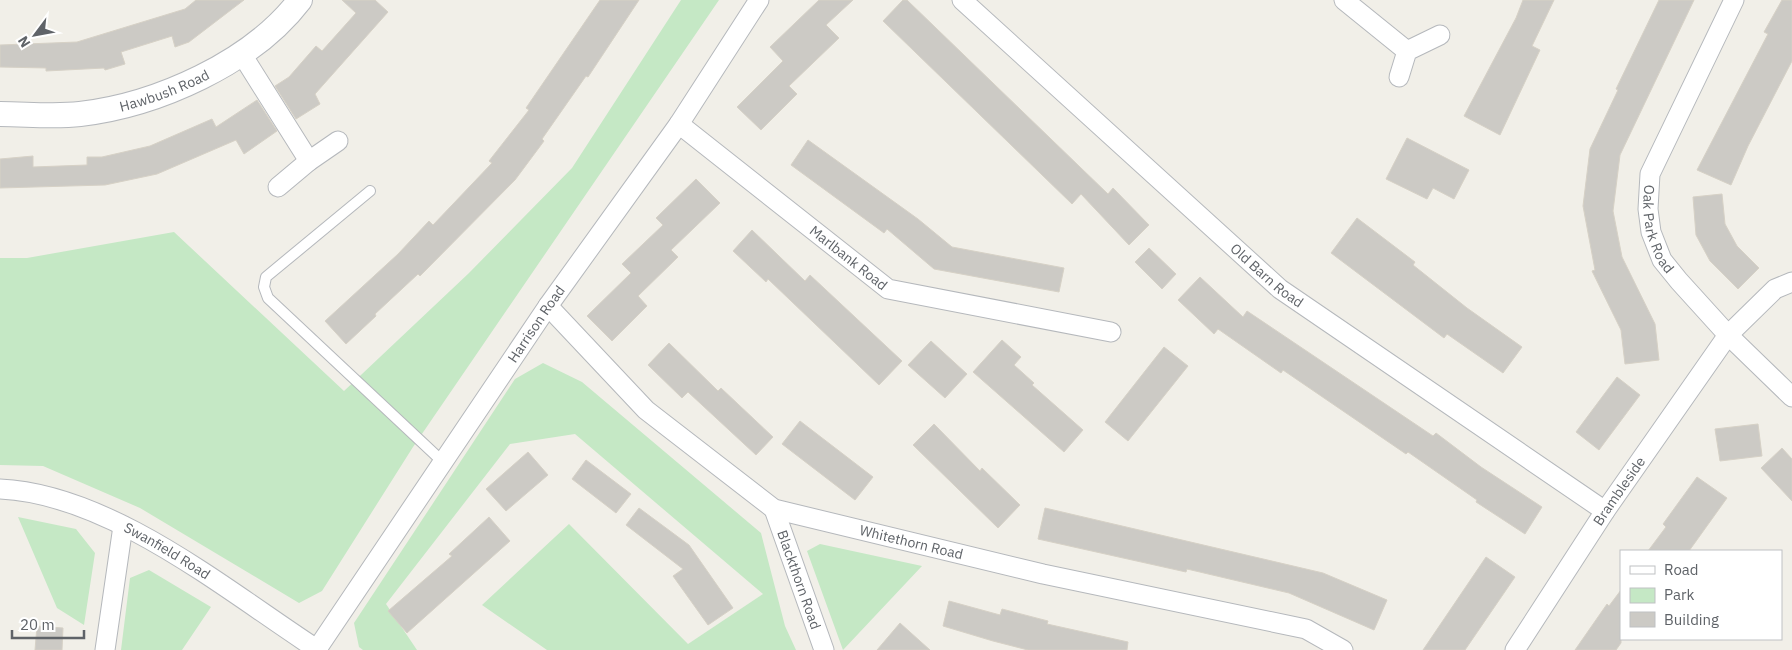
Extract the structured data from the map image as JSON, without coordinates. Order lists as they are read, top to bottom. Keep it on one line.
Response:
{"streets":{"street":["Hawbush Road","Oak Park Road","Marlbank Road","Old Barn Road","Harrison Road","Brambleside","Whitethorn Road","Swanfield Road","Blackthorn Road"]},"crossings":[["Oak Park Road","Brambleside"],["Marlbank Road","Harrison Road"],["Old Barn Road","Brambleside"],["Harrison Road","Whitethorn Road"],["Harrison Road","Swanfield Road"],["Whitethorn Road","Blackthorn Road"]],"legend":["Road","Park","Building"],"scale_bar":"20 m","north":"bottom left"}
